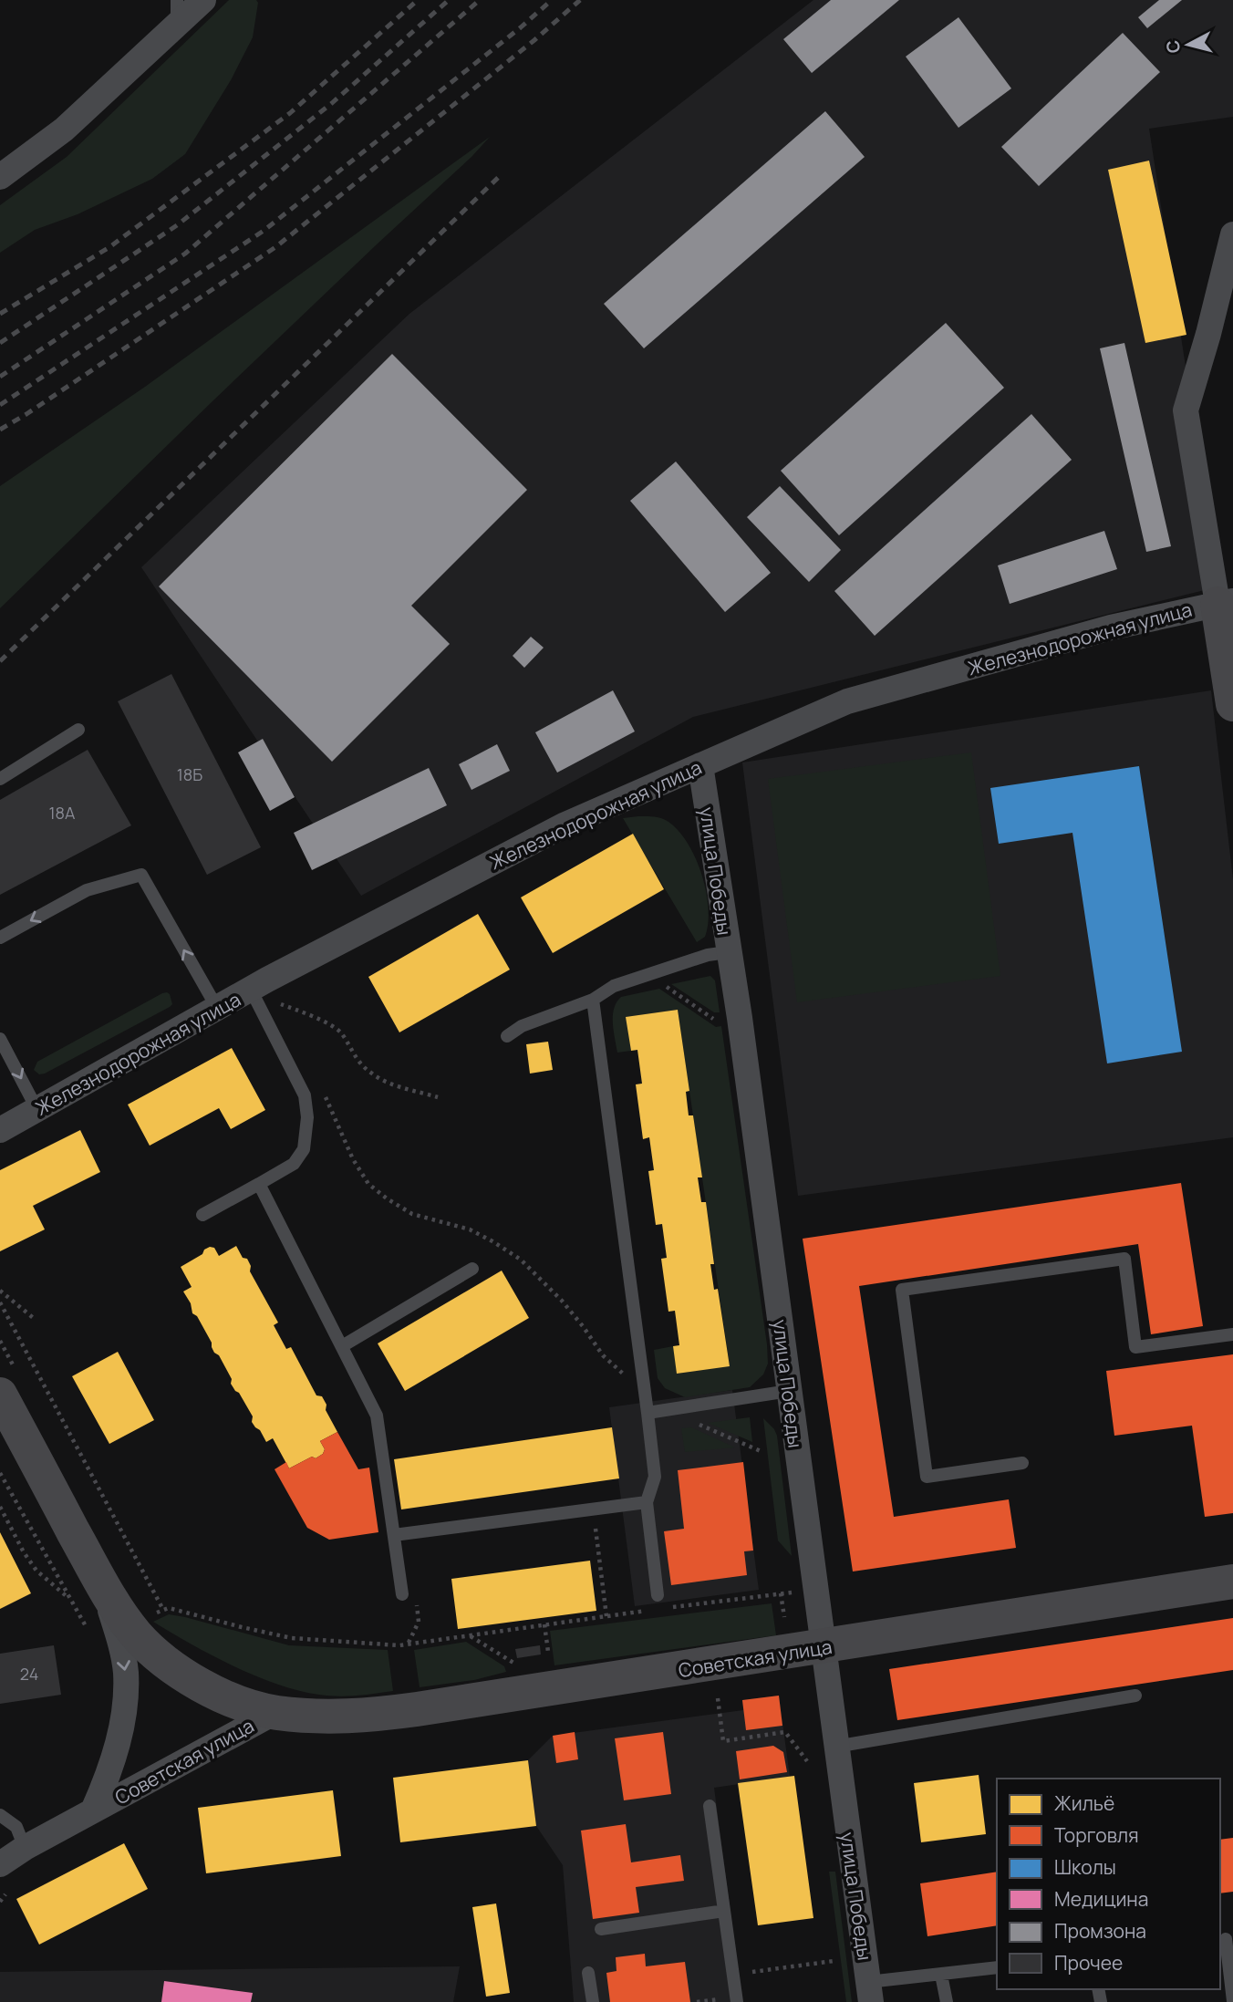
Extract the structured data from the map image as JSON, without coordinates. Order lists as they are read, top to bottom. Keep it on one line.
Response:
{"streets":{"main road":["Советская улица"],"street":["Железнодорожная улица","улица Победы"]},"crossings":[["Железнодорожная улица","улица Победы"],["улица Победы","Советская улица"]],"house_numbers":["18Б","18А","24"],"legend":["Жильё","Торговля","Школы","Медицина","Промзона","Прочее"],"north":"left"}
